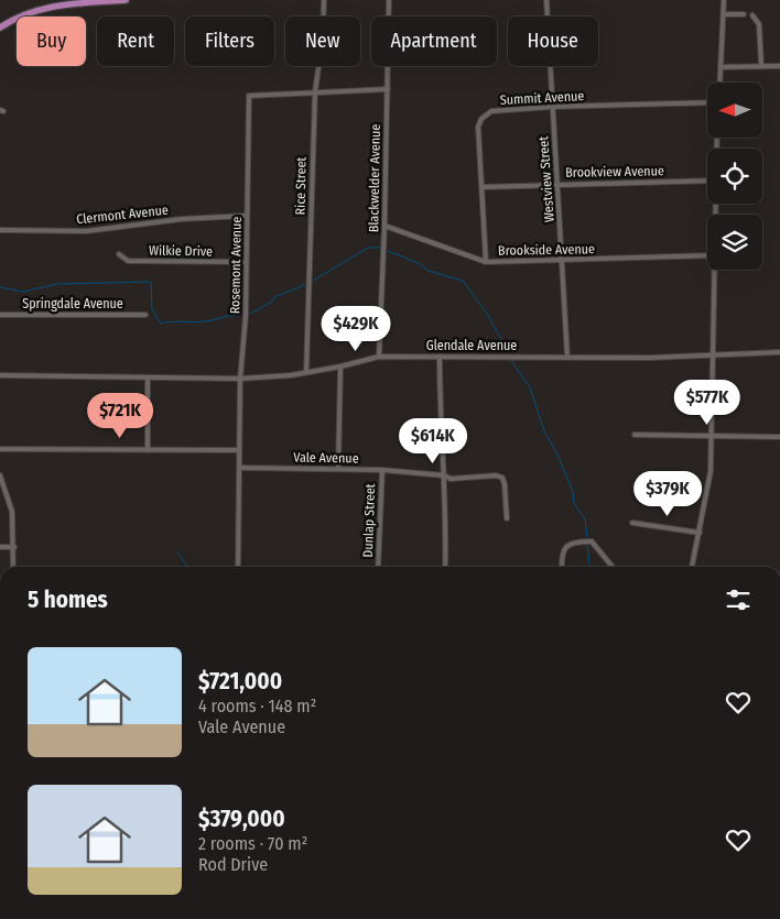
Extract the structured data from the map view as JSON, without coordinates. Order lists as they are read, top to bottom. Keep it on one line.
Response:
{"streets":{"street":["Summit Avenue","Brookview Avenue","Blackwelder Avenue","Westview Street","Rice Street","Clermont Avenue","Brookside Avenue","Wilkie Drive","Rosemont Avenue","Springdale Avenue","Glendale Avenue","Vale Avenue","Dunlap Street"]},"crossings":[["Summit Avenue","Brookview Avenue"],["Summit Avenue","Westview Street"],["Summit Avenue","Brookside Avenue"],["Brookview Avenue","Westview Street"],["Blackwelder Avenue","Brookside Avenue"],["Blackwelder Avenue","Rosemont Avenue"],["Blackwelder Avenue","Glendale Avenue"],["Westview Street","Brookside Avenue"],["Westview Street","Glendale Avenue"],["Rice Street","Rosemont Avenue"],["Rice Street","Glendale Avenue"],["Clermont Avenue","Rosemont Avenue"],["Wilkie Drive","Rosemont Avenue"],["Rosemont Avenue","Glendale Avenue"],["Rosemont Avenue","Vale Avenue"],["Vale Avenue","Dunlap Street"]],"north":"left","page":{"chip":["Buy","Rent","Filters","New","Apartment","House"],"price":["$429K","$577K","$721K","$614K","$379K"],"heading":"5 homes","list":[{"name":"$721,000","note":"4 rooms · 148 m² · Vale Avenue"},{"name":"$379,000","note":"2 rooms · 70 m² · Rod Drive"}]}}
